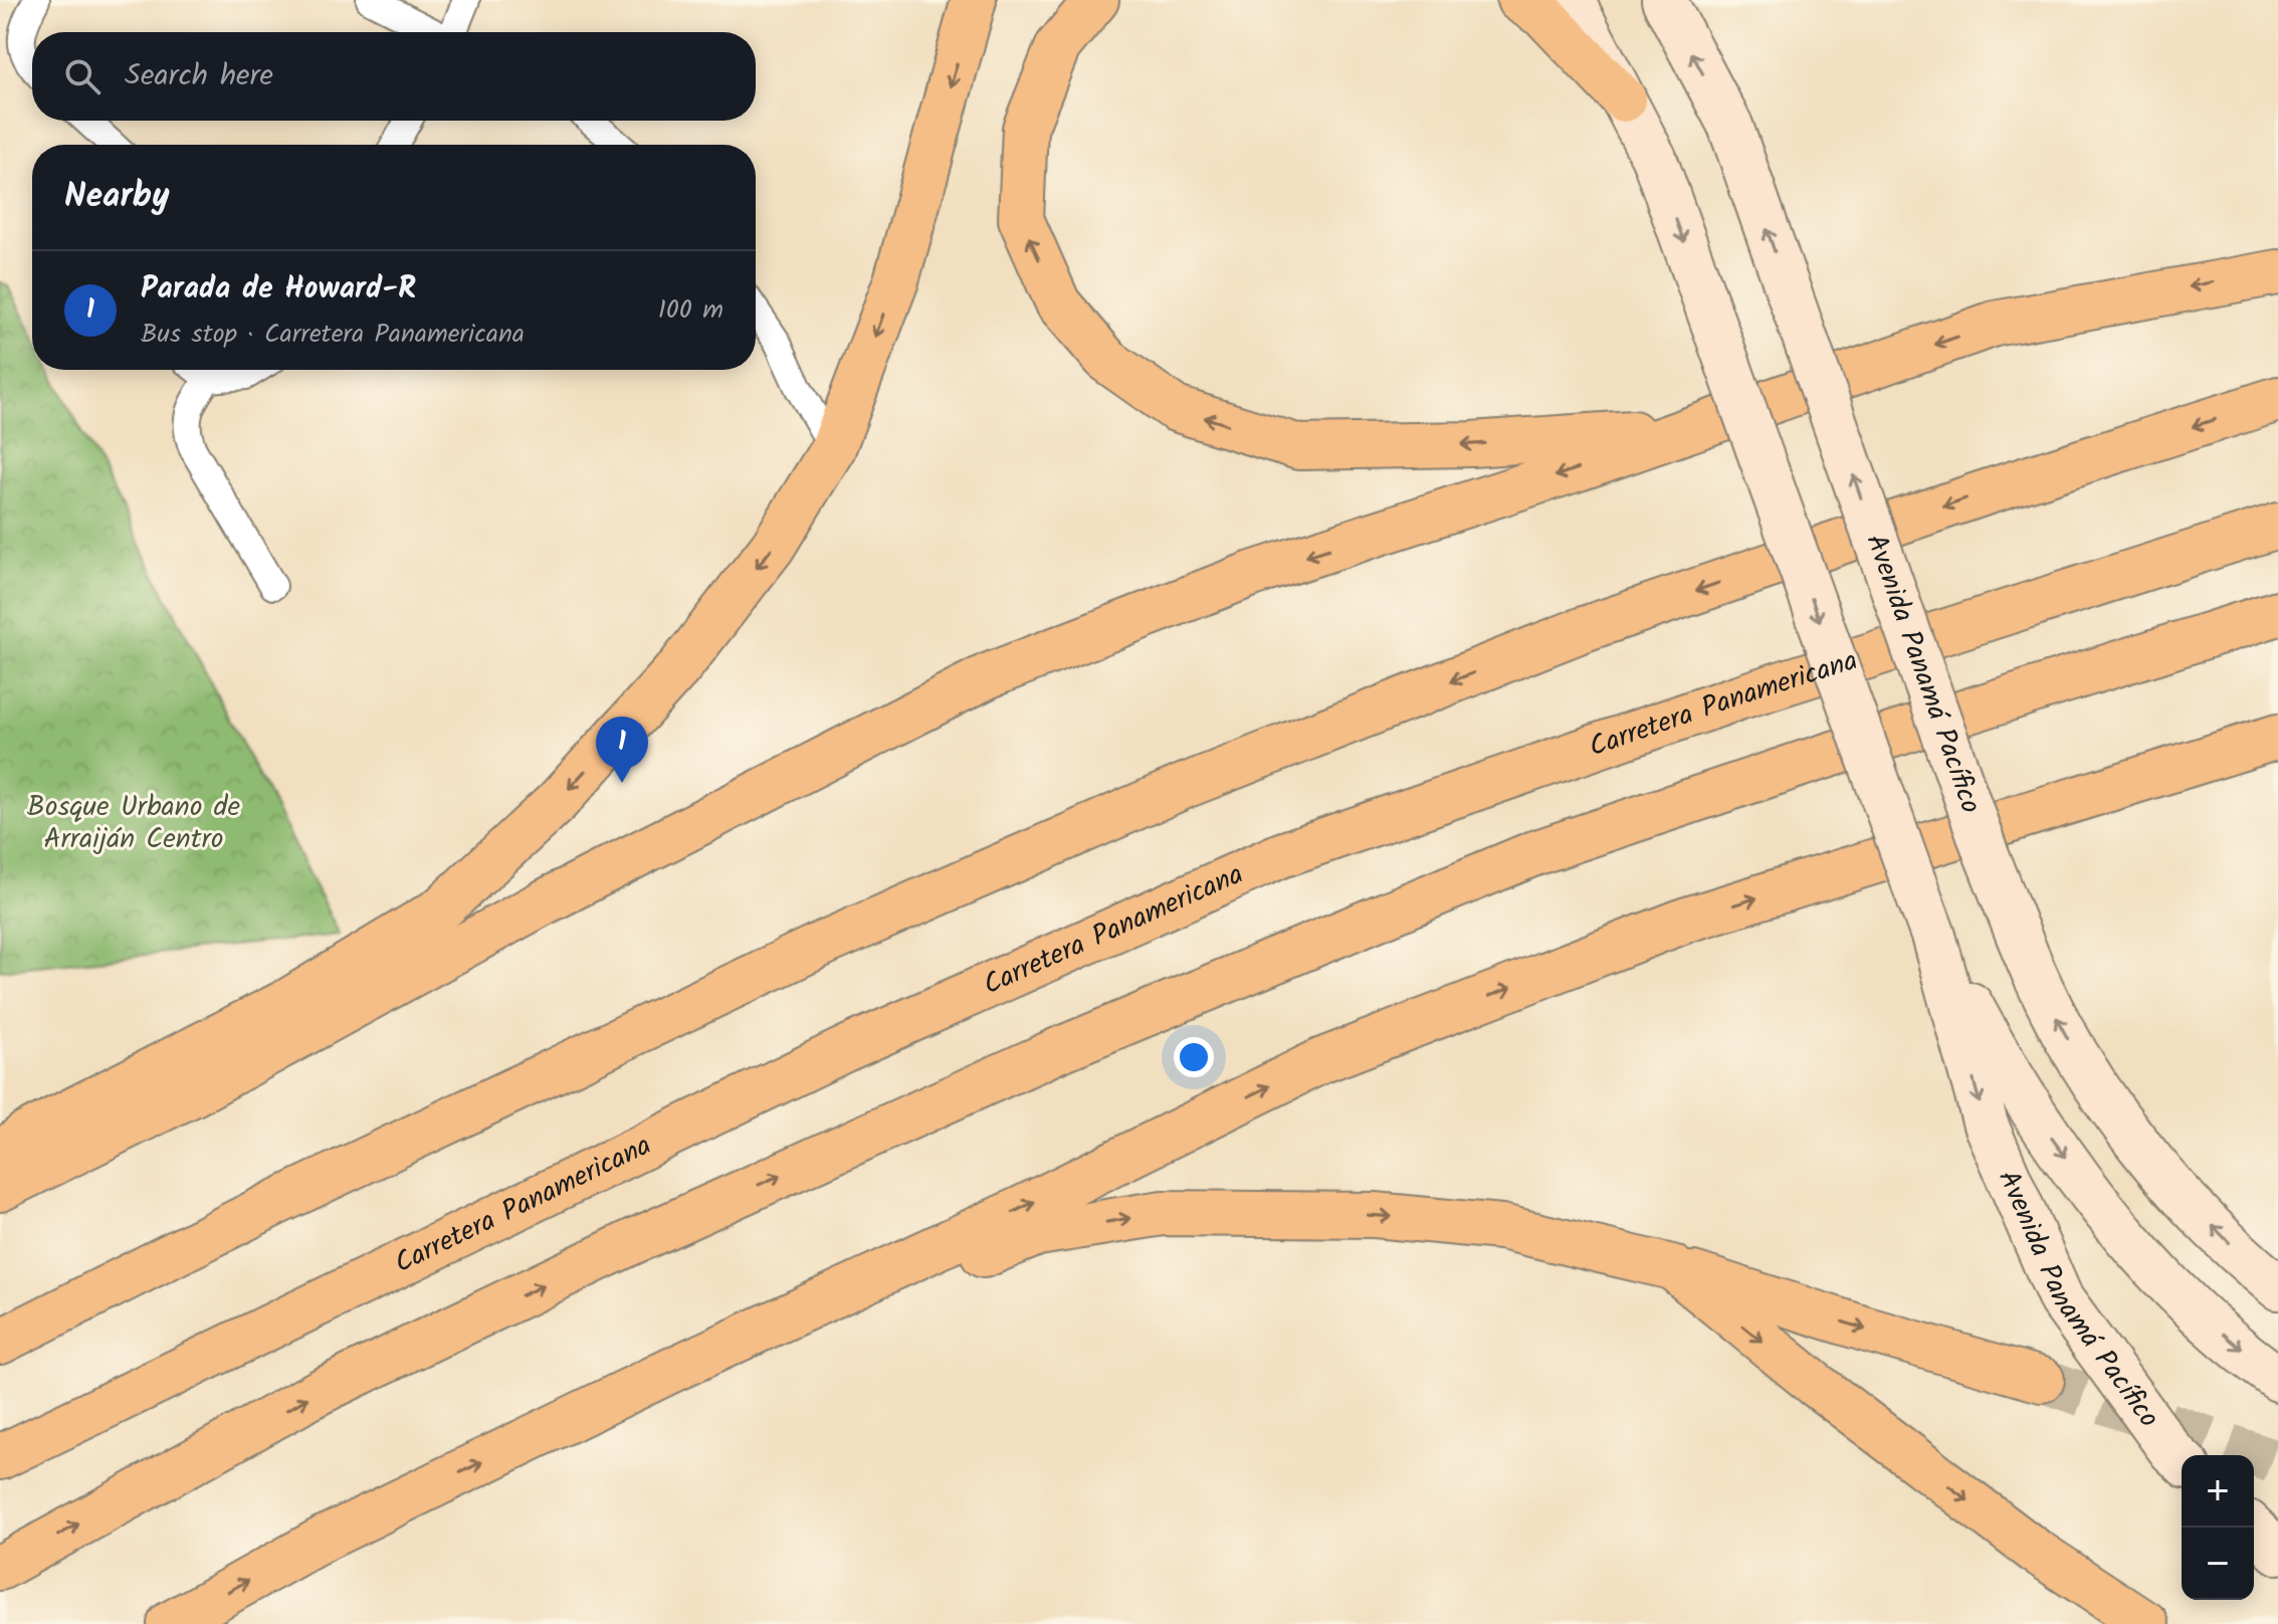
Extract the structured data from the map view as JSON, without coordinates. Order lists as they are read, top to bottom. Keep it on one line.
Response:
{"streets":{"highway":["Carretera Panamericana"],"main road":["Avenida Panamá Pacífico"]},"parks":["Bosque Urbano de Arraiján Centro"],"page":{"search":"Search here","heading":"Nearby","list":[{"mark":"1","name":"Parada de Howard-R","note":"Bus stop · Carretera Panamericana","value":"100 m"}],"pins":"1","map_buttons":["+","−"]}}
